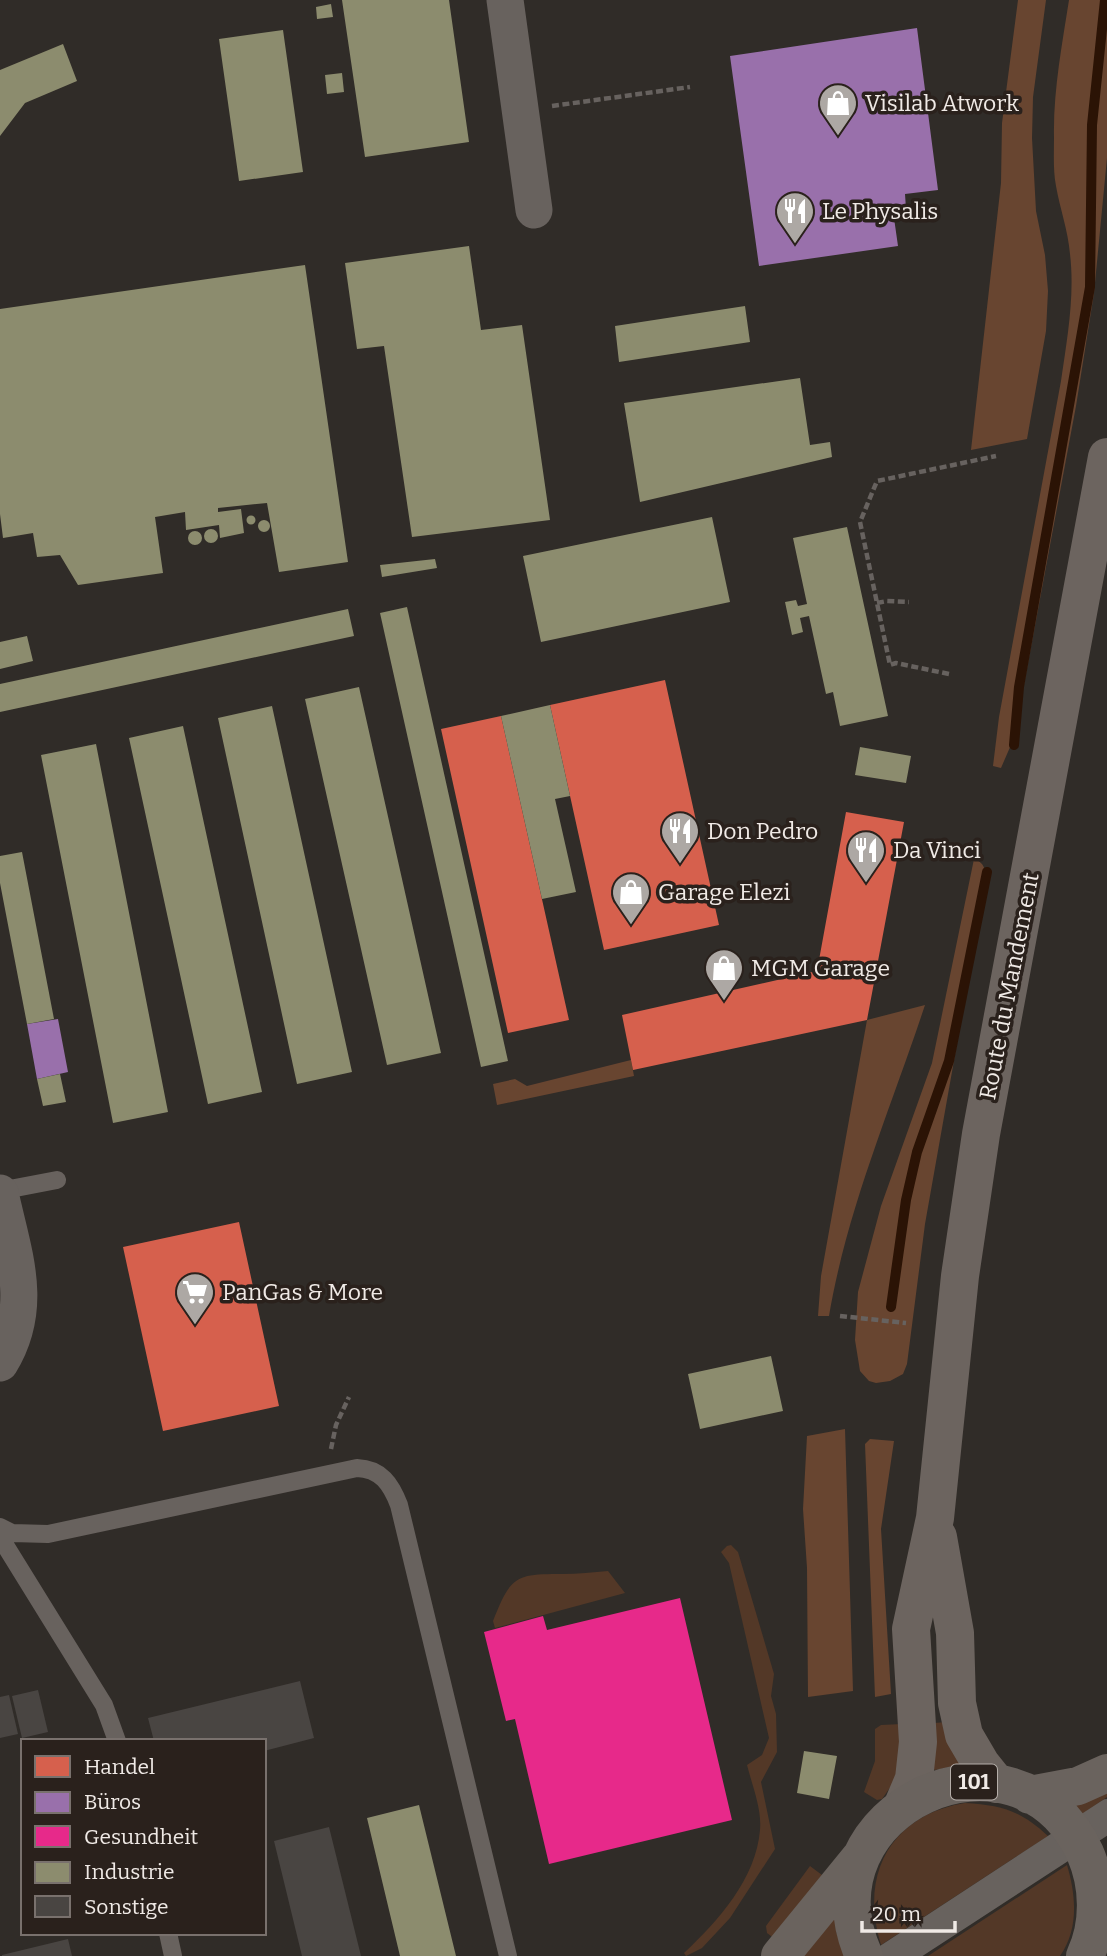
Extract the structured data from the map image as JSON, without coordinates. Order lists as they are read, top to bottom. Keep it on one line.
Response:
{"streets":{"main road":["Route du Mandement","101"]},"crossings":[["Route du Mandement","101"]],"places":{"shop":["Visilab Atwork","Garage Elezi","MGM Garage"],"restaurant":["Le Physalis","Don Pedro","Da Vinci"],"supermarket":["PanGas & More"]},"legend":["Handel","Büros","Gesundheit","Industrie","Sonstige"],"scale_bar":"20 m"}
